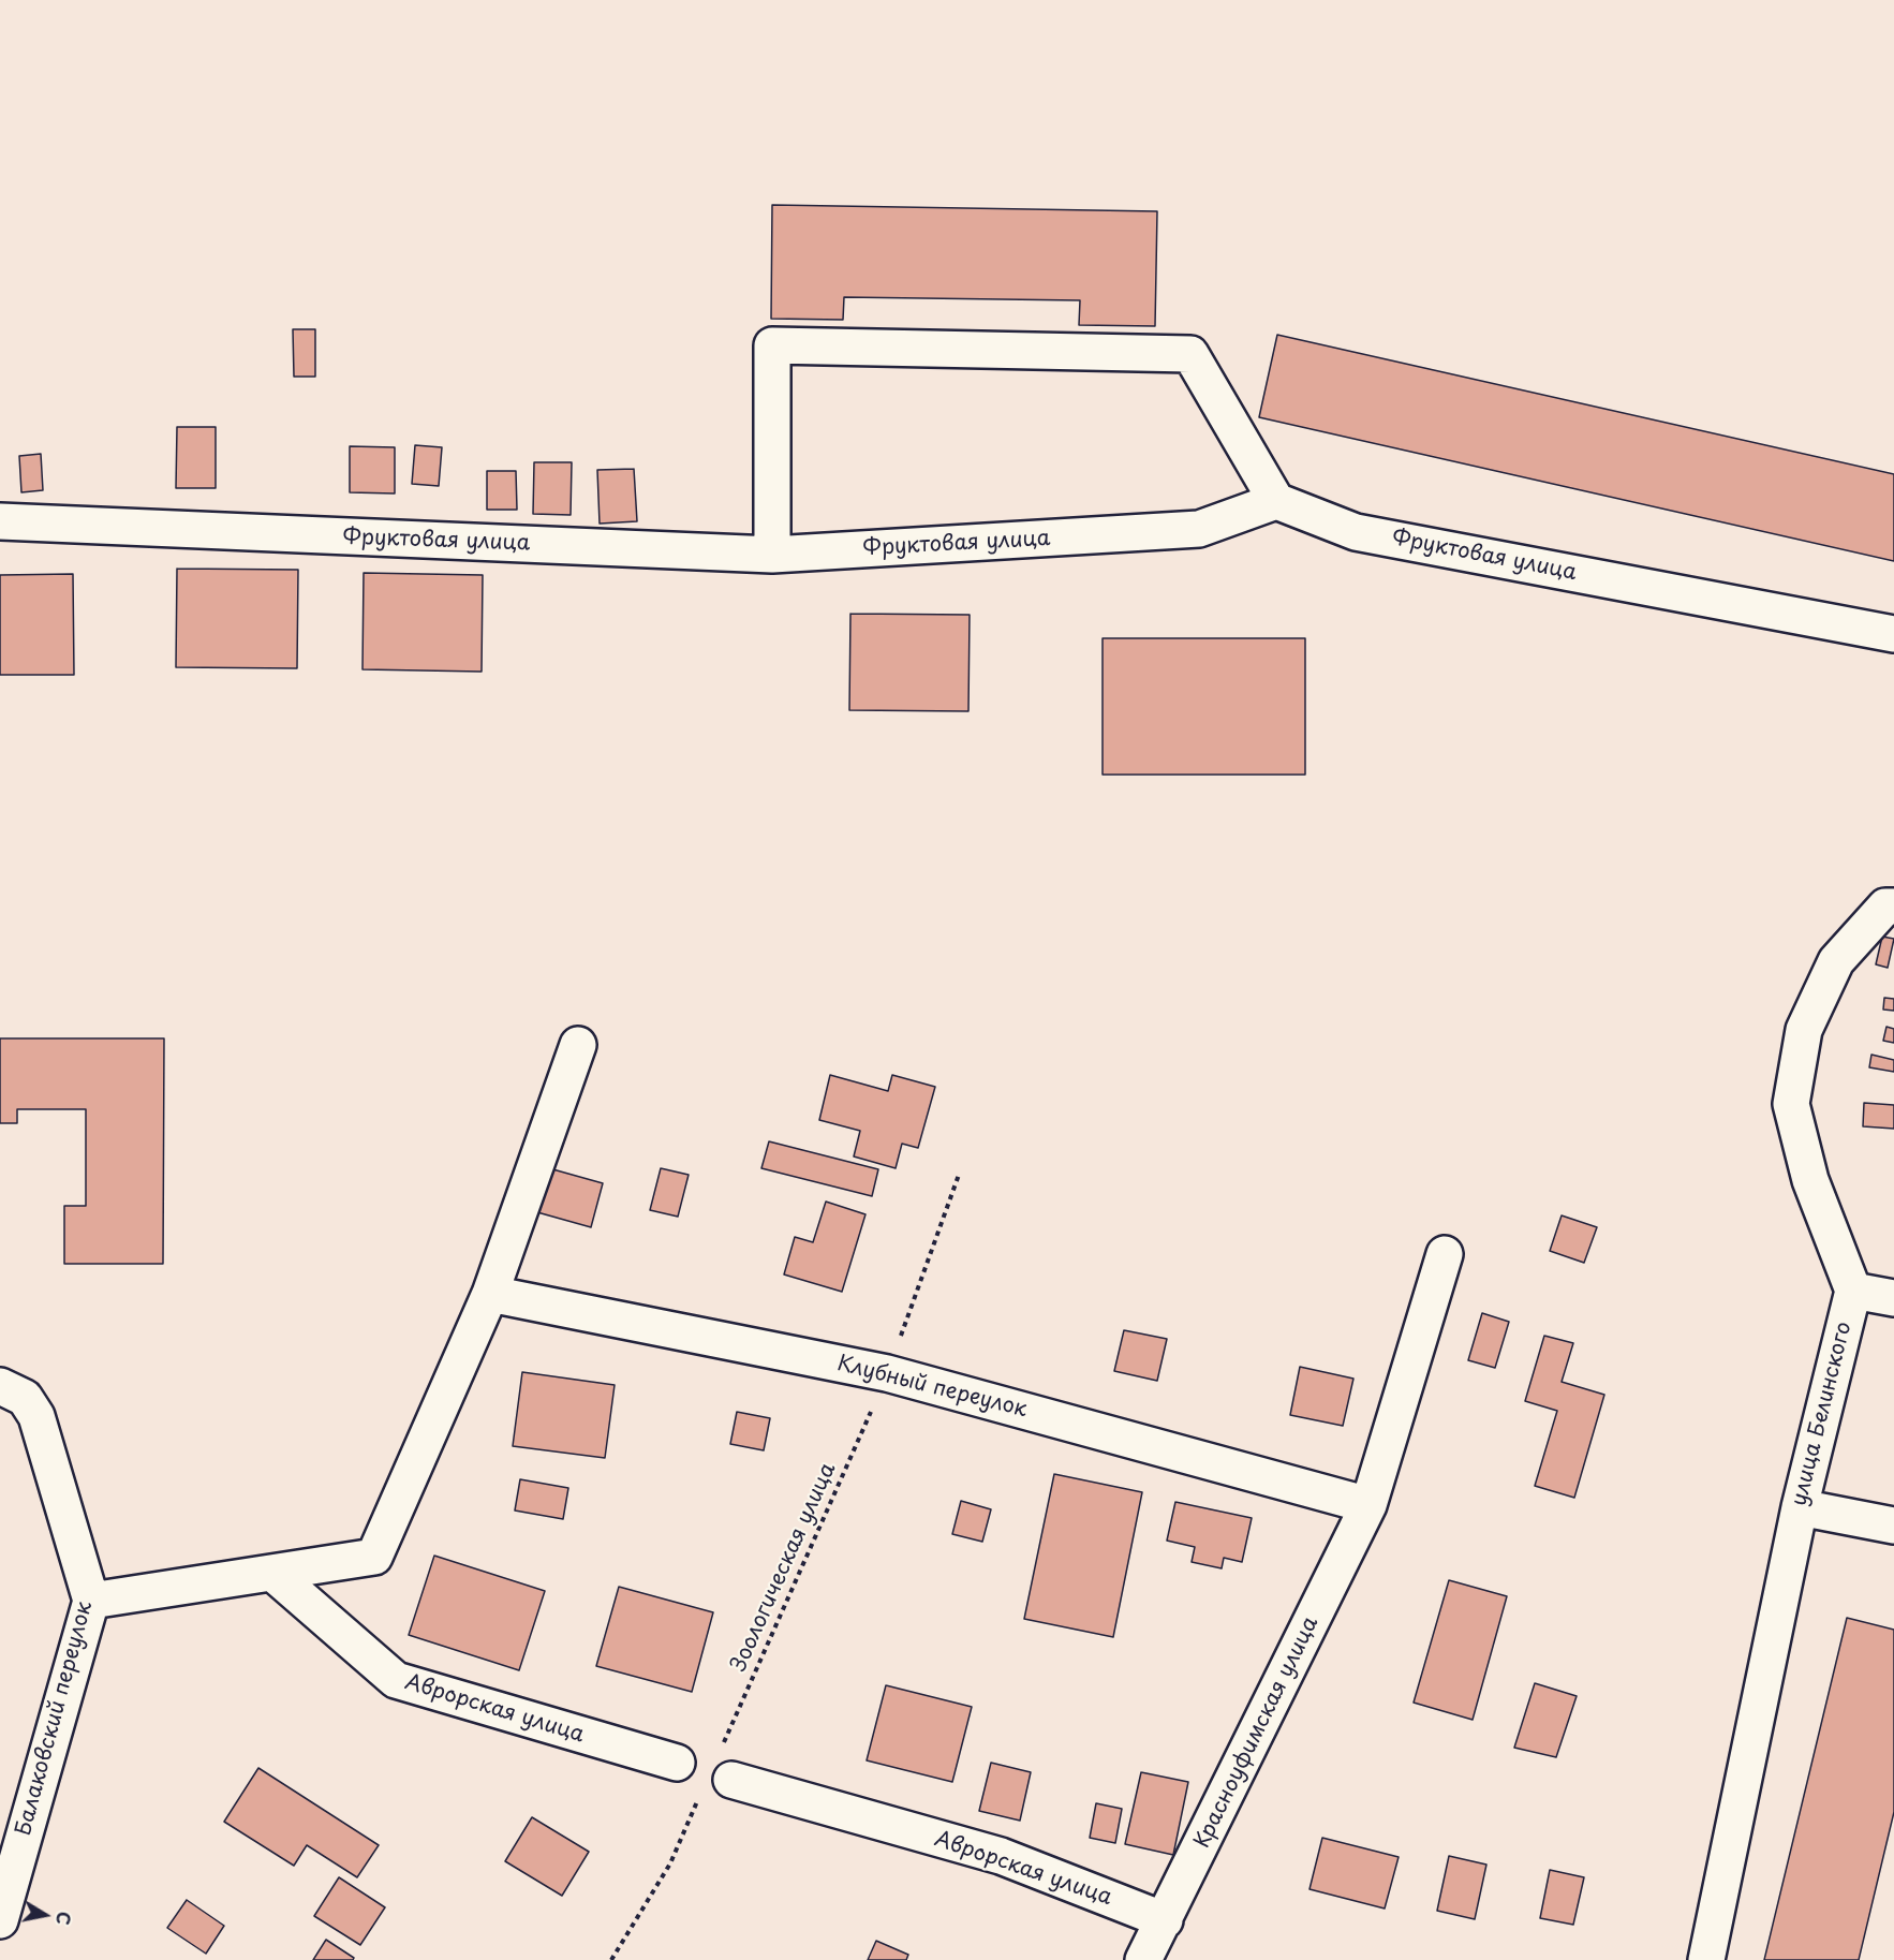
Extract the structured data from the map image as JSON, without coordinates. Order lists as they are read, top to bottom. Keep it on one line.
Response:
{"streets":{"street":["Фруктовая улица","Клубный переулок","улица Белинского","Аврорская улица","Балаковский переулок","Красноуфимская улица"],"path":["Зоологическая улица"]},"crossings":[["Клубный переулок","Зоологическая улица"],["Клубный переулок","Красноуфимская улица"],["Аврорская улица","Красноуфимская улица"]],"north":"right"}
